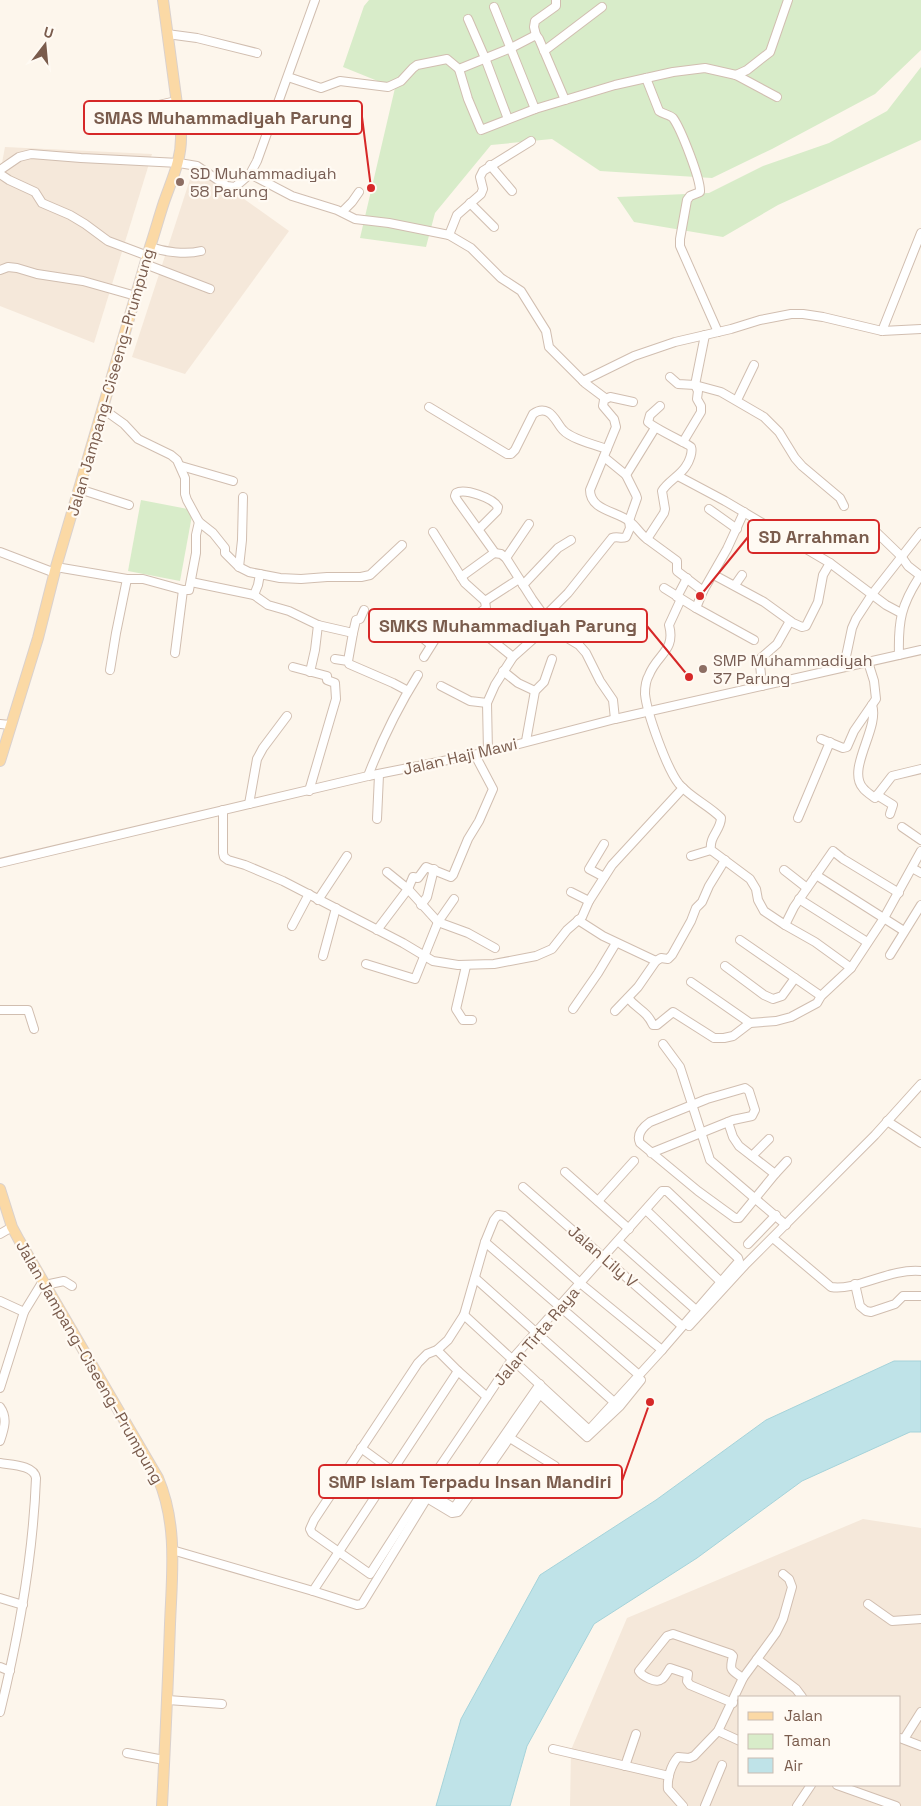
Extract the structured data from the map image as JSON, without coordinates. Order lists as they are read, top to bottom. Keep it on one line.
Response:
{"streets":{"main road":["Jalan Jampang–Ciseeng–Prumpung"],"street":["Jalan Haji Mawi","Jalan Lily V","Jalan Tirta Raya"]},"crossings":[["Jalan Lily V","Jalan Tirta Raya"]],"places":["SD Muhammadiyah 58 Parung","SMAS Muhammadiyah Parung","SD Arrahman","SMP Muhammadiyah 37 Parung","SMKS Muhammadiyah Parung","SMP Islam Terpadu Insan Mandiri"],"legend":["Jalan","Taman","Air"],"north":"top"}
